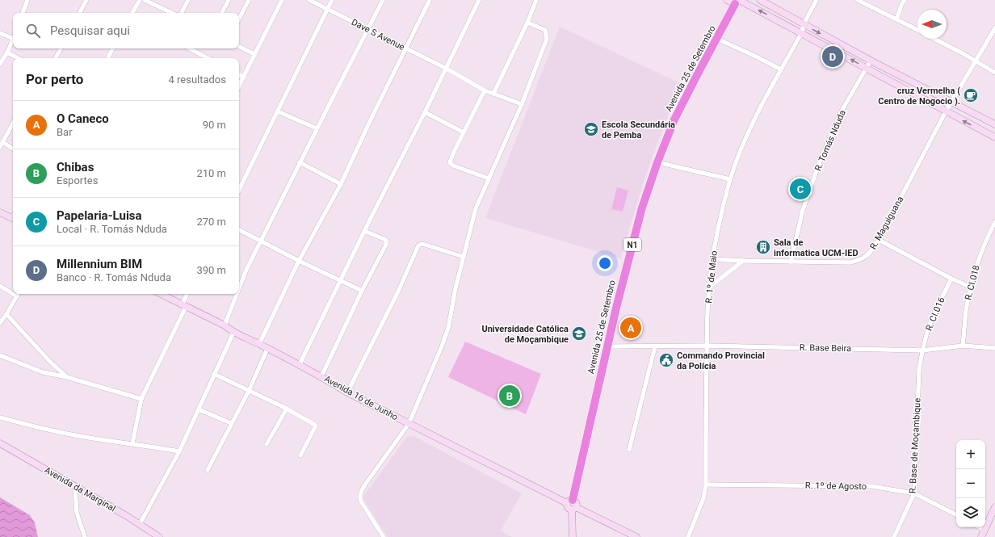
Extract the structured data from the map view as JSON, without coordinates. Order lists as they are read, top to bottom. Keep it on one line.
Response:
{"streets":{"highway":["Avenida 25 de Setembro","N1"],"street":["Dave S Avenue","R. Tomás Nduda","R. Maguiguana","R. 1º de Maio","R. CI.018","R. CI.016","R. Base Beira","Avenida 16 de Junho","R. Base de Moçambique","R. 1º de Agosto","Avenida da Marginal"]},"crossings":[["Avenida 25 de Setembro","R. Base Beira"],["Avenida 25 de Setembro","Avenida 16 de Junho"],["R. Tomás Nduda","R. Maguiguana"],["R. Maguiguana","R. 1º de Maio"],["R. 1º de Maio","R. Base Beira"],["R. 1º de Maio","R. 1º de Agosto"],["R. CI.018","R. Base Beira"],["R. CI.016","R. Base Beira"],["R. CI.016","R. Base de Moçambique"],["R. Base Beira","R. Base de Moçambique"],["R. Base de Moçambique","R. 1º de Agosto"]],"places":{"cafe":["cruz Vermelha ( Centro de Nogocio )."],"school or university":["Escola Secundária de Pemba","Universidade Católica de Moçambique"],"building":["Sala de informatica UCM-IED"],"public building":["Commando Provincial da Polícia"]},"north":"left","page":{"search":"Pesquisar aqui","pins":["D","C","A","B"],"heading":["Por perto","4 resultados"],"list":[{"mark":"A","name":"O Caneco","note":"Bar","value":"90 m"},{"mark":"B","name":"Chibas","note":"Esportes","value":"210 m"},{"mark":"C","name":"Papelaria-Luisa","note":"Local · R. Tomás Nduda","value":"270 m"},{"mark":"D","name":"Millennium BIM","note":"Banco · R. Tomás Nduda","value":"390 m"}],"map_buttons":["+","−"]}}
